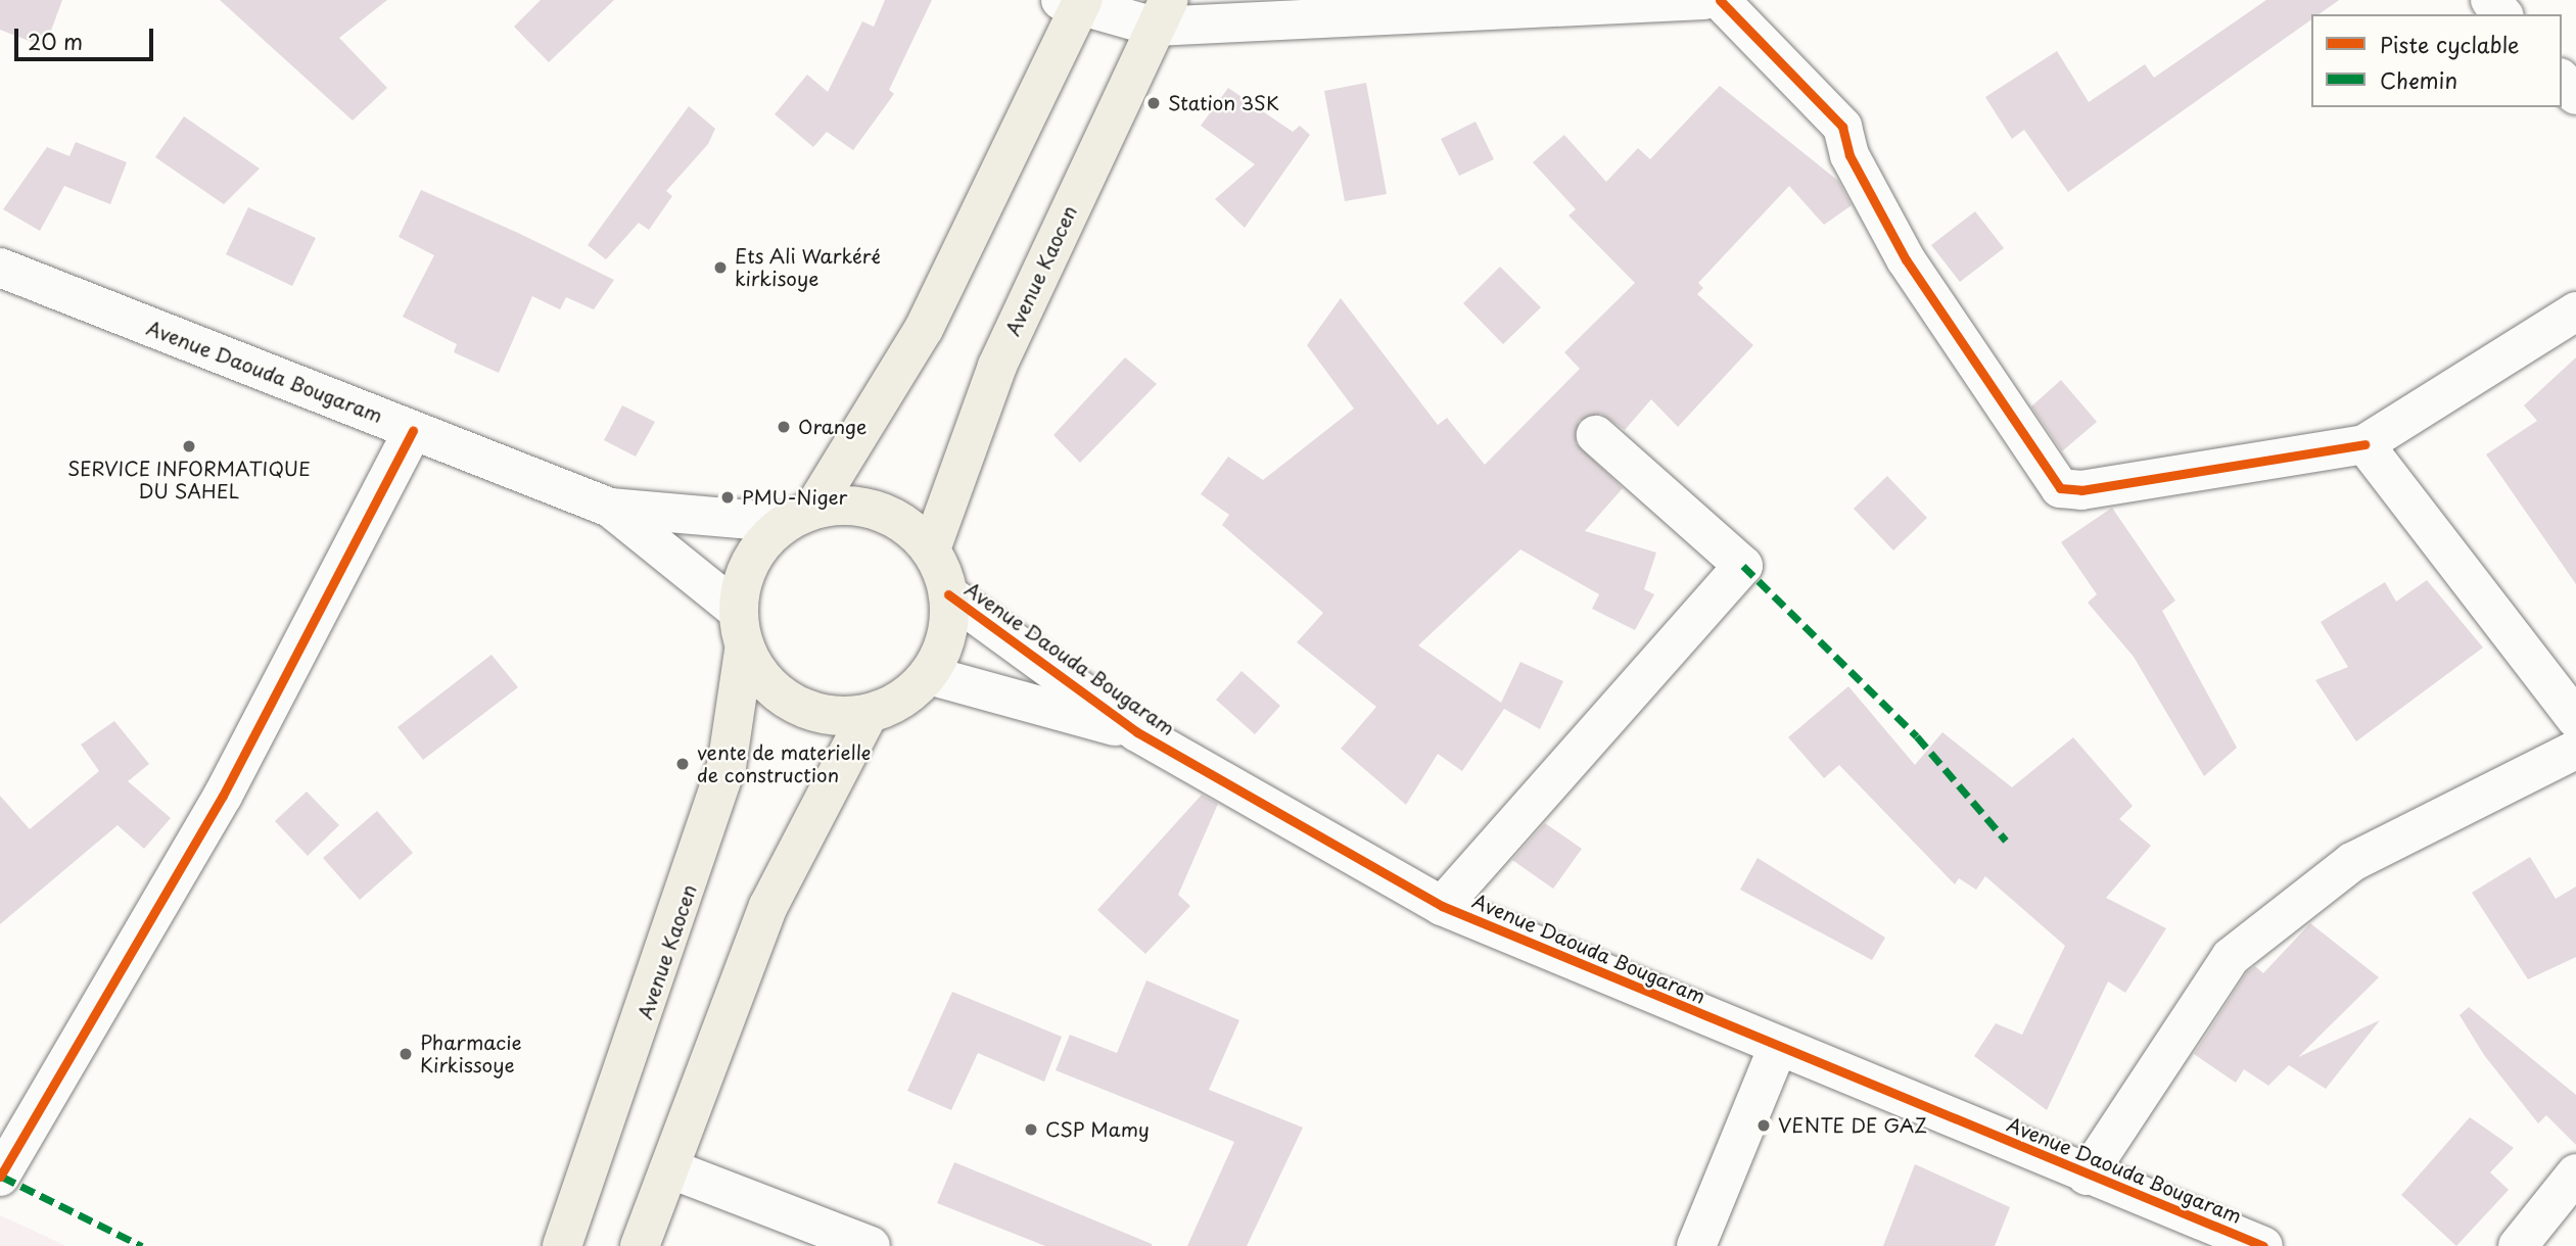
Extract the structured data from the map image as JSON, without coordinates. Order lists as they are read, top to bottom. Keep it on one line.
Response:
{"streets":{"highway":["Avenue Kaocen"],"street":["Avenue Daouda Bougaram"]},"crossings":[["Avenue Kaocen","Avenue Daouda Bougaram"]],"places":["Station 3SK","Ets Ali Warkéré kirkisoye","Orange","SERVICE INFORMATIQUE DU SAHEL","PMU-Niger","vente de materielle de construction","Pharmacie Kirkissoye","VENTE DE GAZ","CSP Mamy"],"legend":["Piste cyclable","Chemin"],"scale_bar":"20 m"}
